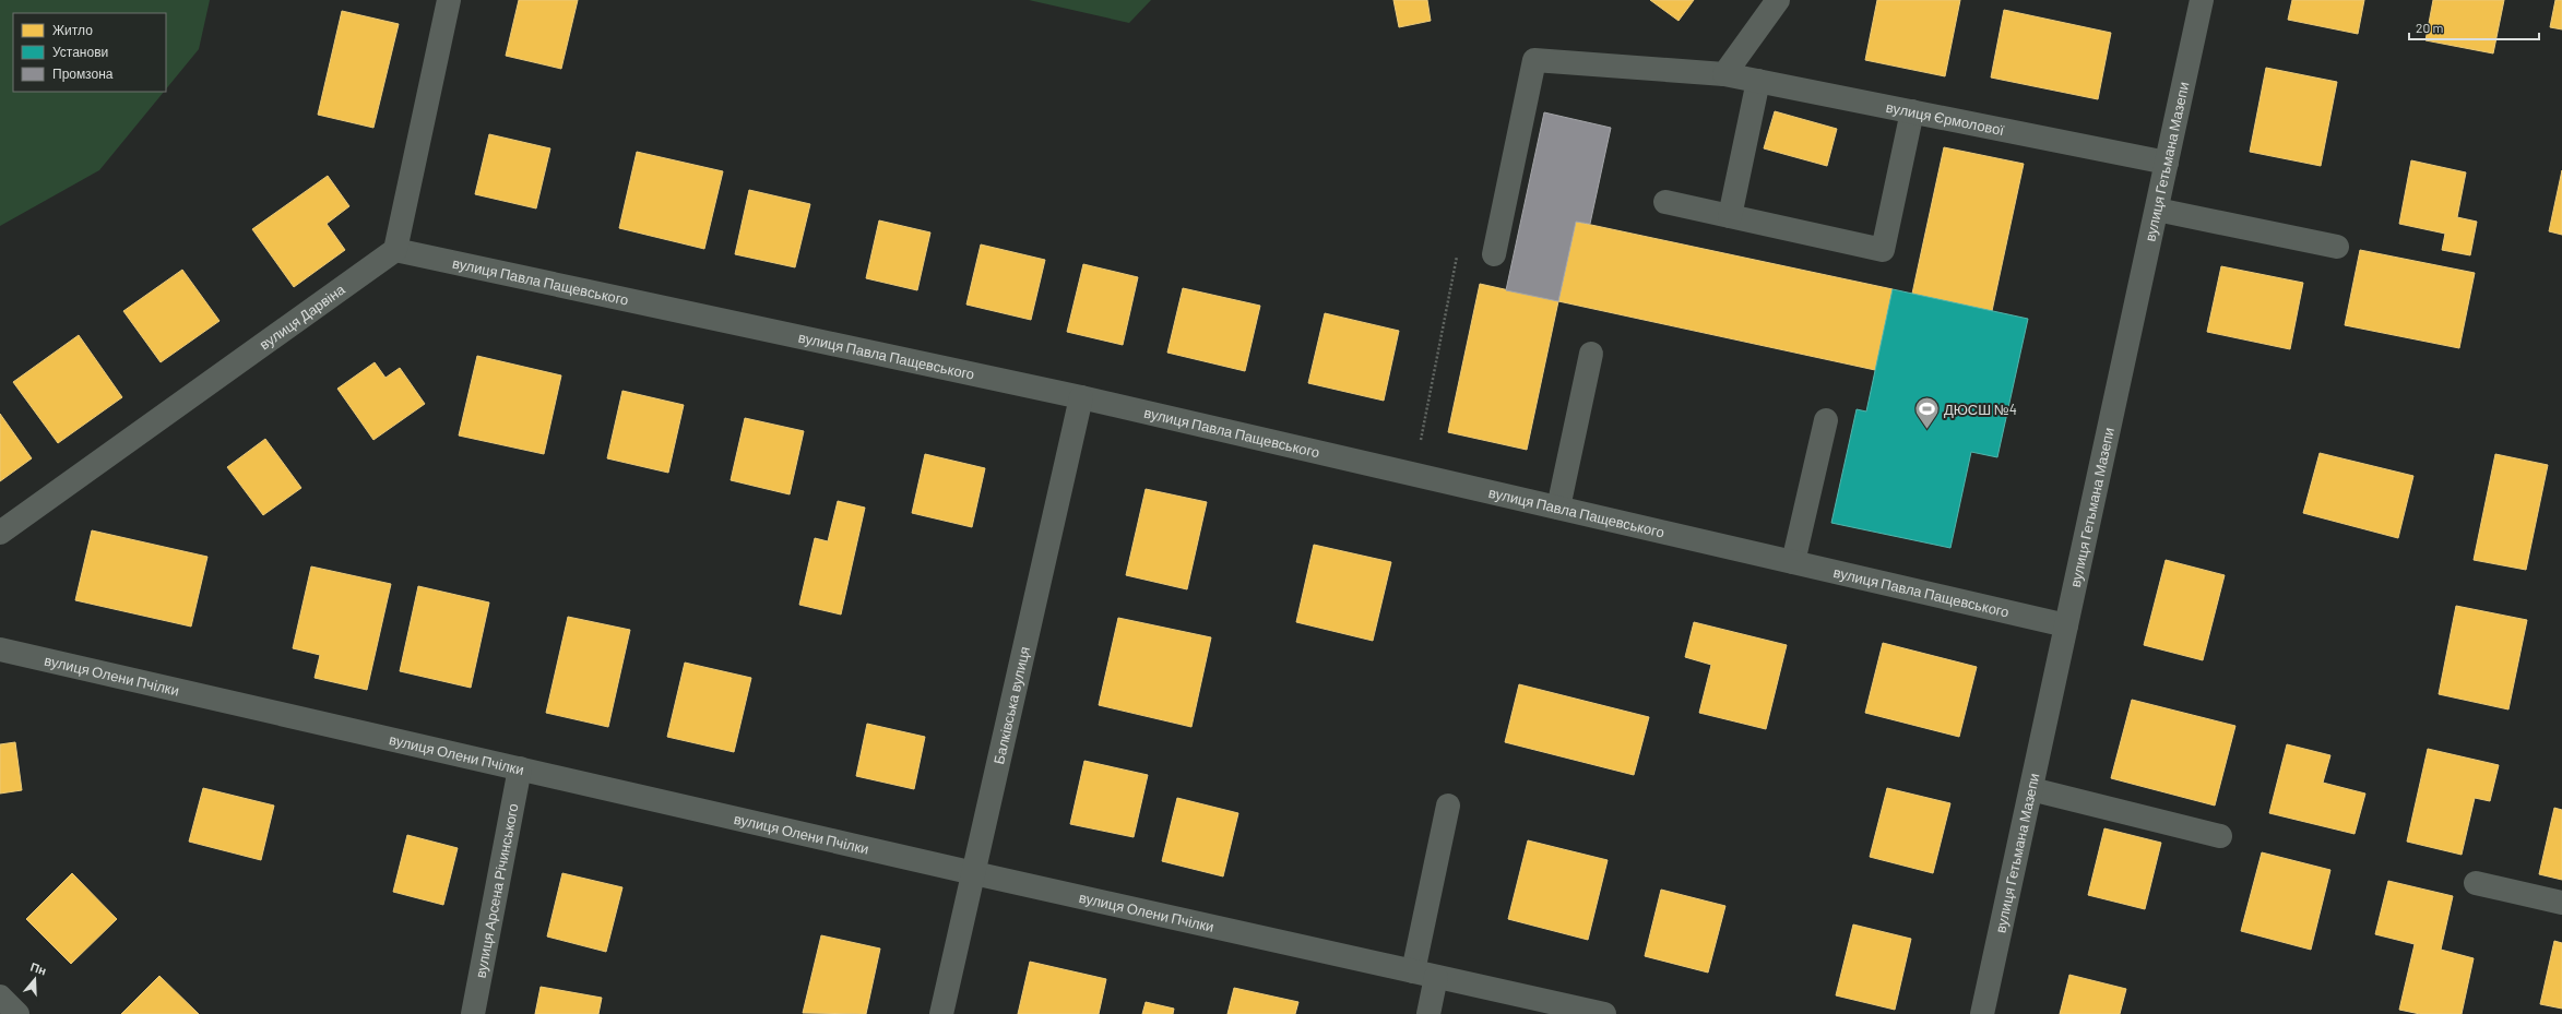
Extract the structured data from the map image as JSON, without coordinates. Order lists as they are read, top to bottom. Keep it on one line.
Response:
{"streets":{"street":["вулиця Єрмолової","вулиця Гетьмана Мазепи","вулиця Павла Пащевського","вулиця Дарвіна","вулиця Олени Пчілки","Балківська вулиця","вулиця Арсена Річинського"]},"crossings":[["вулиця Єрмолової","вулиця Гетьмана Мазепи"],["вулиця Гетьмана Мазепи","вулиця Павла Пащевського"],["вулиця Павла Пащевського","вулиця Дарвіна"],["вулиця Павла Пащевського","Балківська вулиця"],["вулиця Олени Пчілки","Балківська вулиця"],["вулиця Олени Пчілки","вулиця Арсена Річинського"]],"places":{"sports":["ДЮСШ №4"]},"legend":["Житло","Установи","Промзона"],"scale_bar":"20 m","north":"top"}
